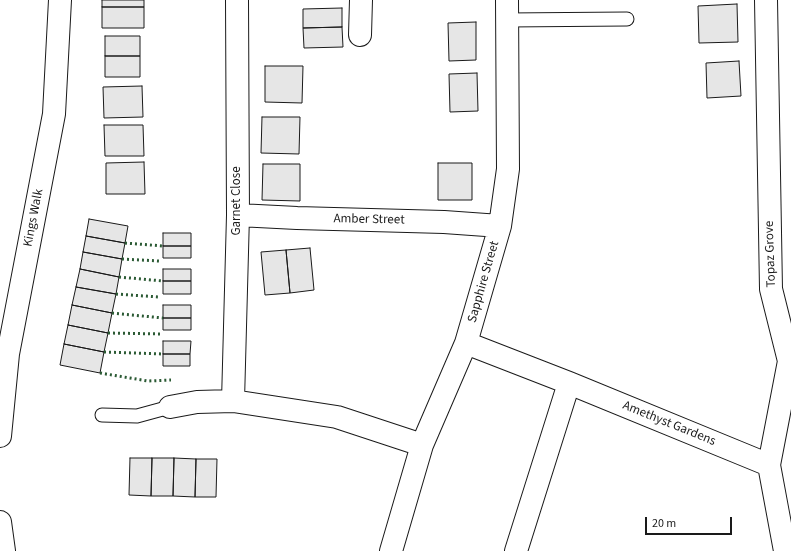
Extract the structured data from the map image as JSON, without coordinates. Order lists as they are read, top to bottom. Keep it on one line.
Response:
{"streets":{"street":["Garnet Close","Kings Walk","Amber Street","Topaz Grove","Sapphire Street","Amethyst Gardens"]},"crossings":[["Garnet Close","Amber Street"],["Amber Street","Sapphire Street"],["Topaz Grove","Amethyst Gardens"],["Sapphire Street","Amethyst Gardens"]],"scale_bar":"20 m"}
